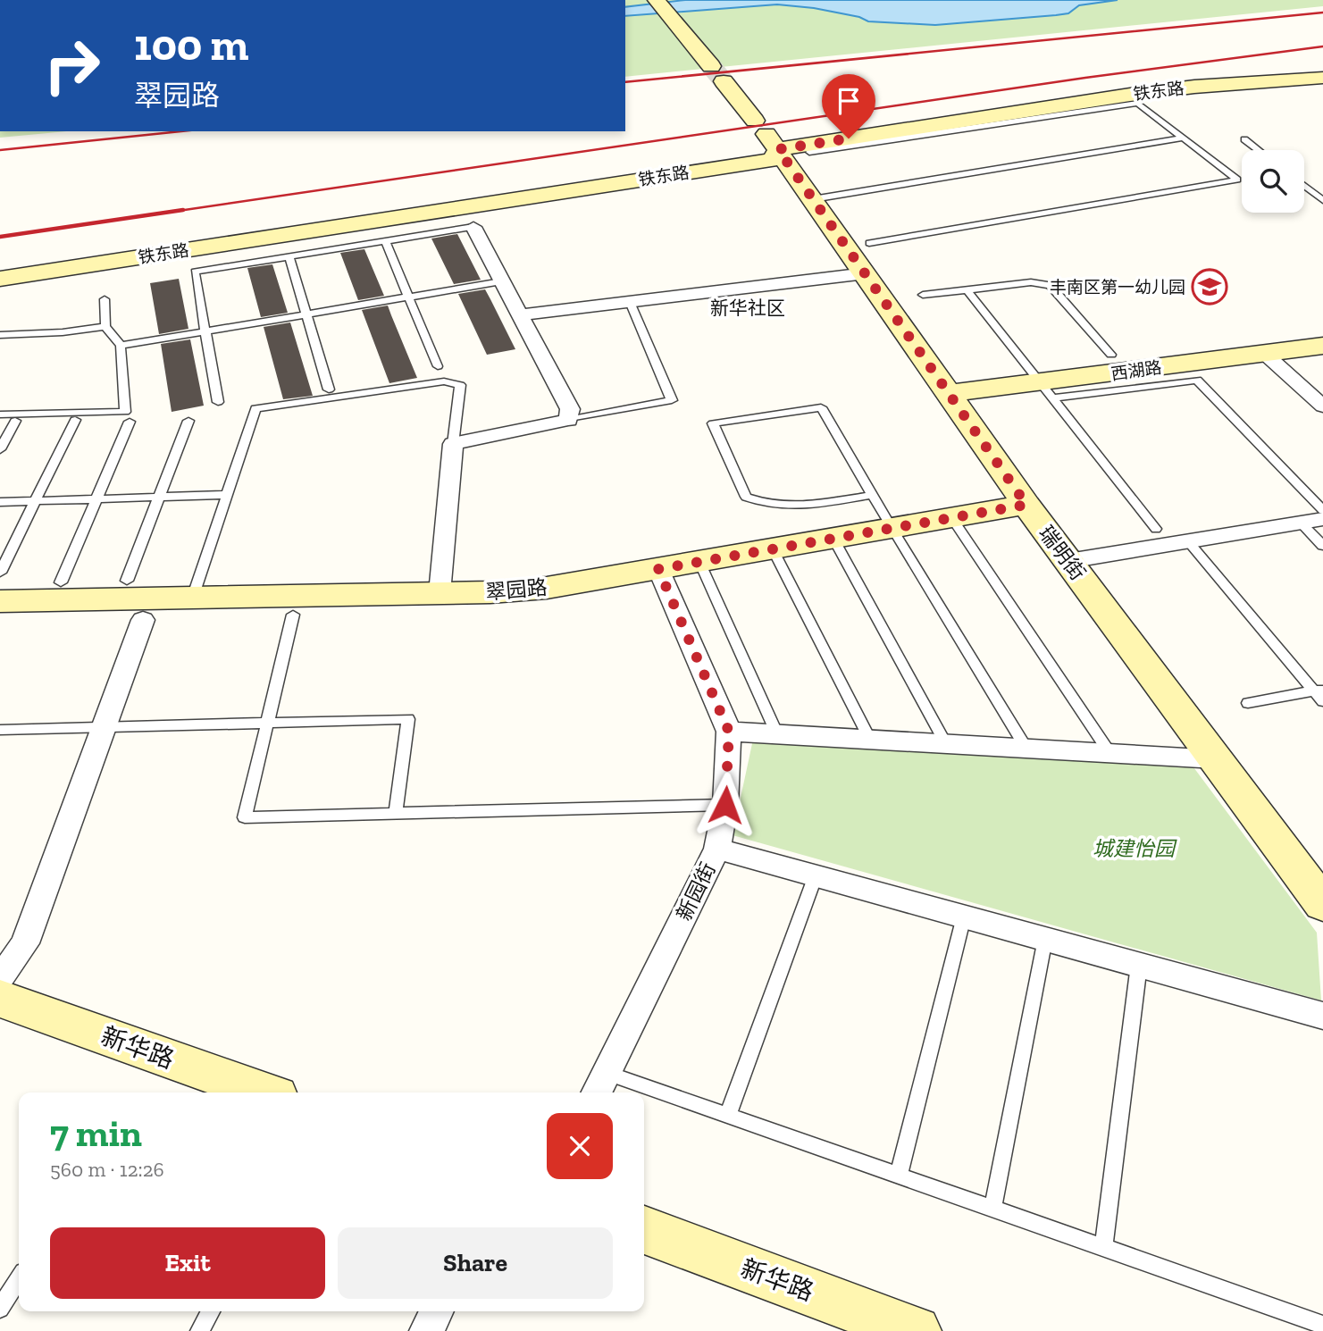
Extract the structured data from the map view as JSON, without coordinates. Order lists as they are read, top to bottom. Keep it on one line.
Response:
{"streets":{"street":["铁东路","西湖路","瑞明街","翠园路","新园街","新华路"]},"crossings":[["铁东路","瑞明街"],["西湖路","瑞明街"],["瑞明街","翠园路"],["翠园路","新园街"]],"districts":["新华社区"],"parks":["城建怡园"],"places":{"school or university":["丰南区第一幼儿园"]},"page":{"turn":["100 m","翠园路"],"heading":["7 min","560 m · 12:26"],"buttons":["Exit","Share"]}}
